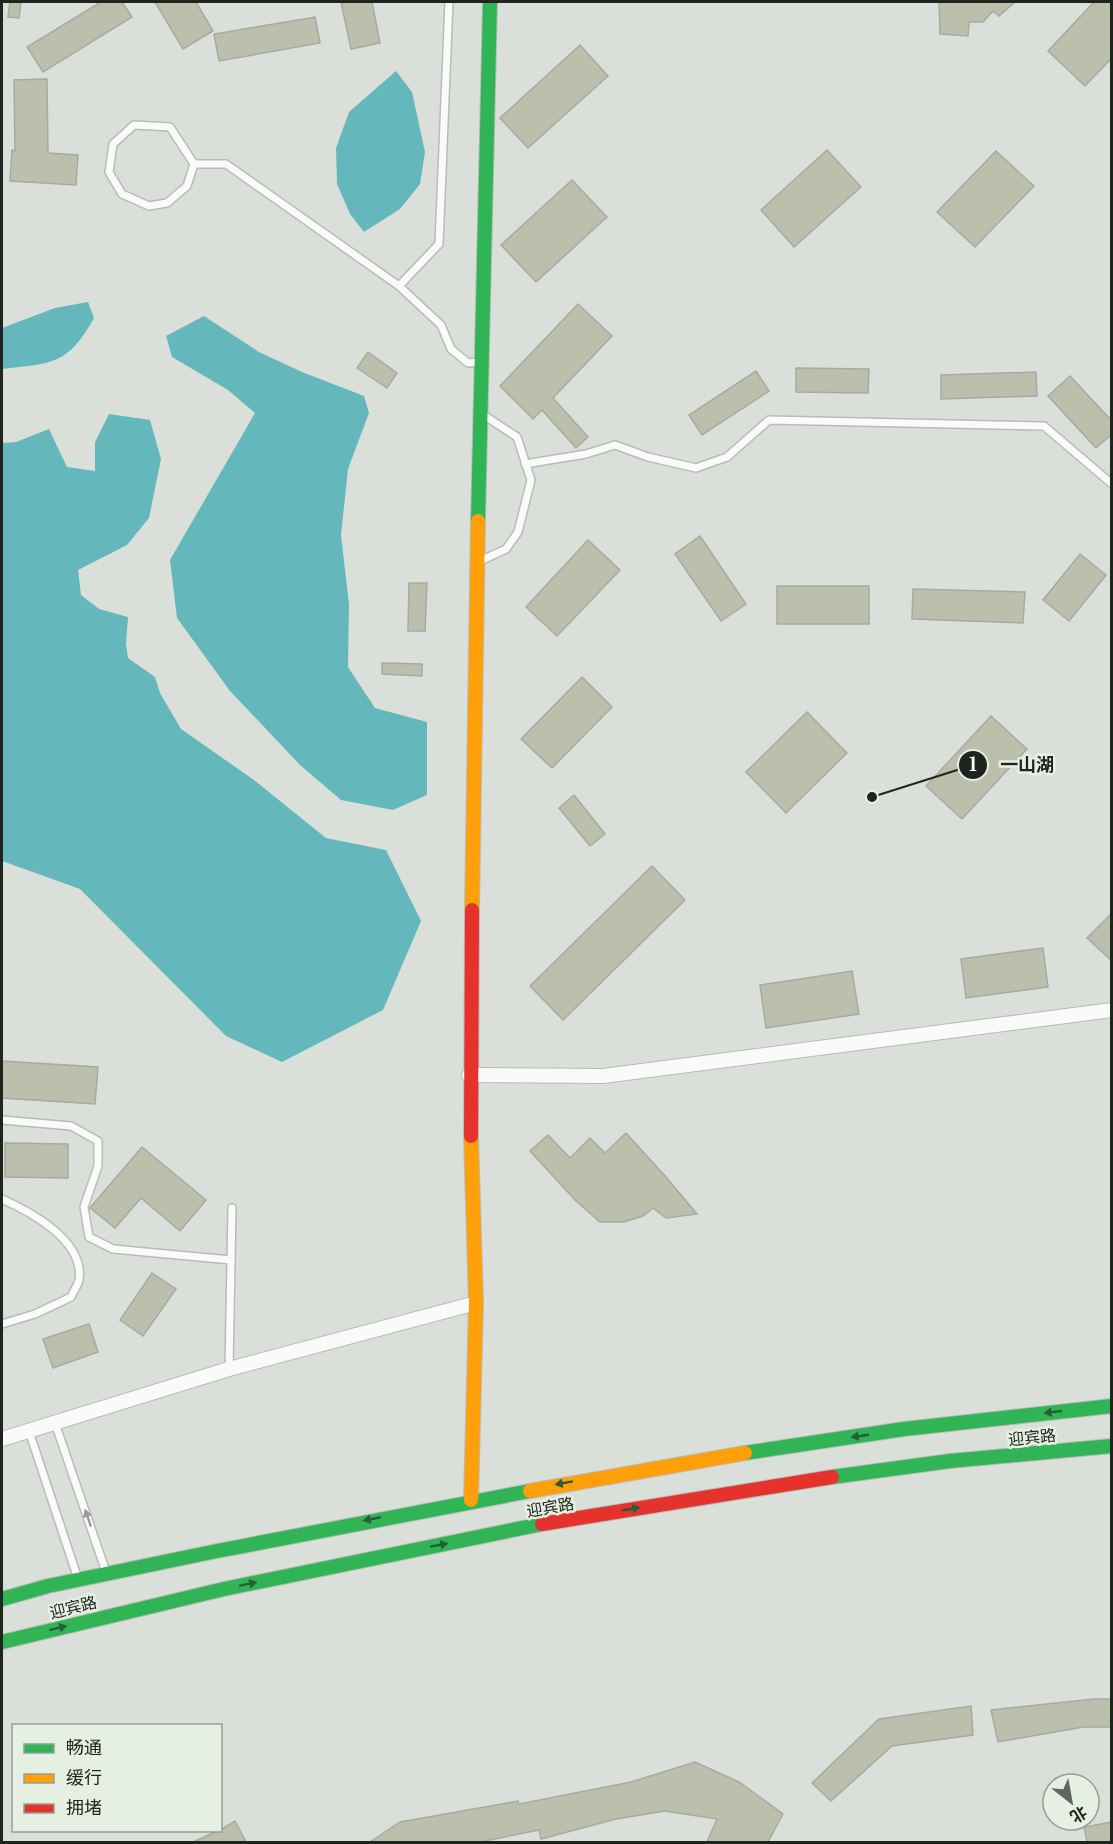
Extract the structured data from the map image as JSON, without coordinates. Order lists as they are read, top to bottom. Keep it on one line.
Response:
{"streets":{"main road":["迎宾路"]},"places":["一山湖"],"legend":["畅通","缓行","拥堵"],"north":"bottom right"}
